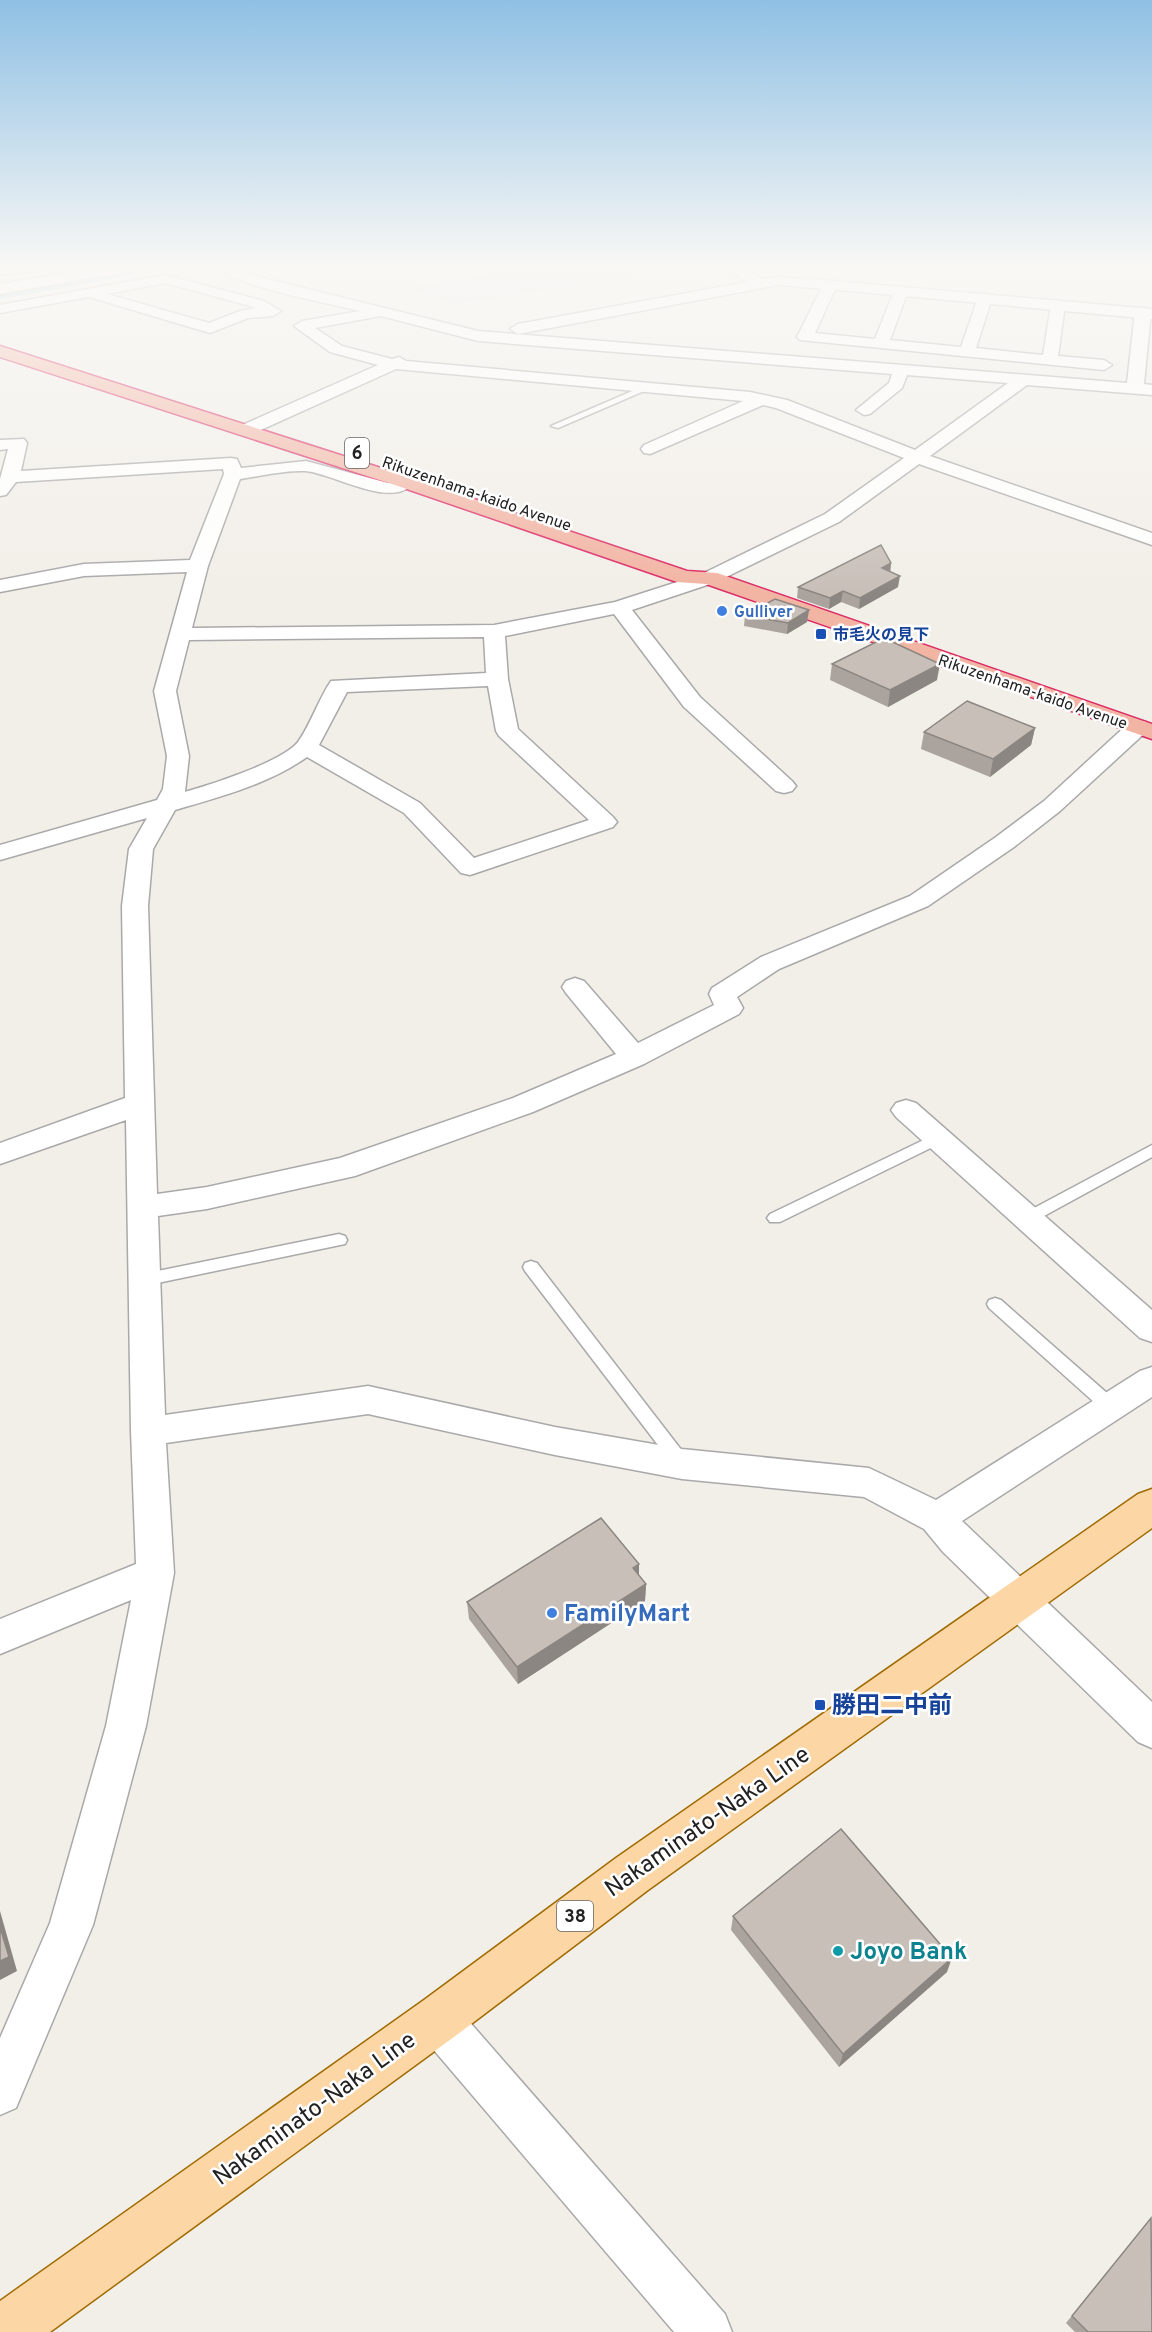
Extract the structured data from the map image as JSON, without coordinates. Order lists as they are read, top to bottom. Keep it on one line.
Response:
{"streets":{"highway":["6","Rikuzenhama-kaido Avenue"],"main road":["Nakaminato-Naka Line","38"]},"places":{"other":["Gulliver","FamilyMart","Joyo Bank"],"transit":["市毛火の見下","勝田二中前"]}}
